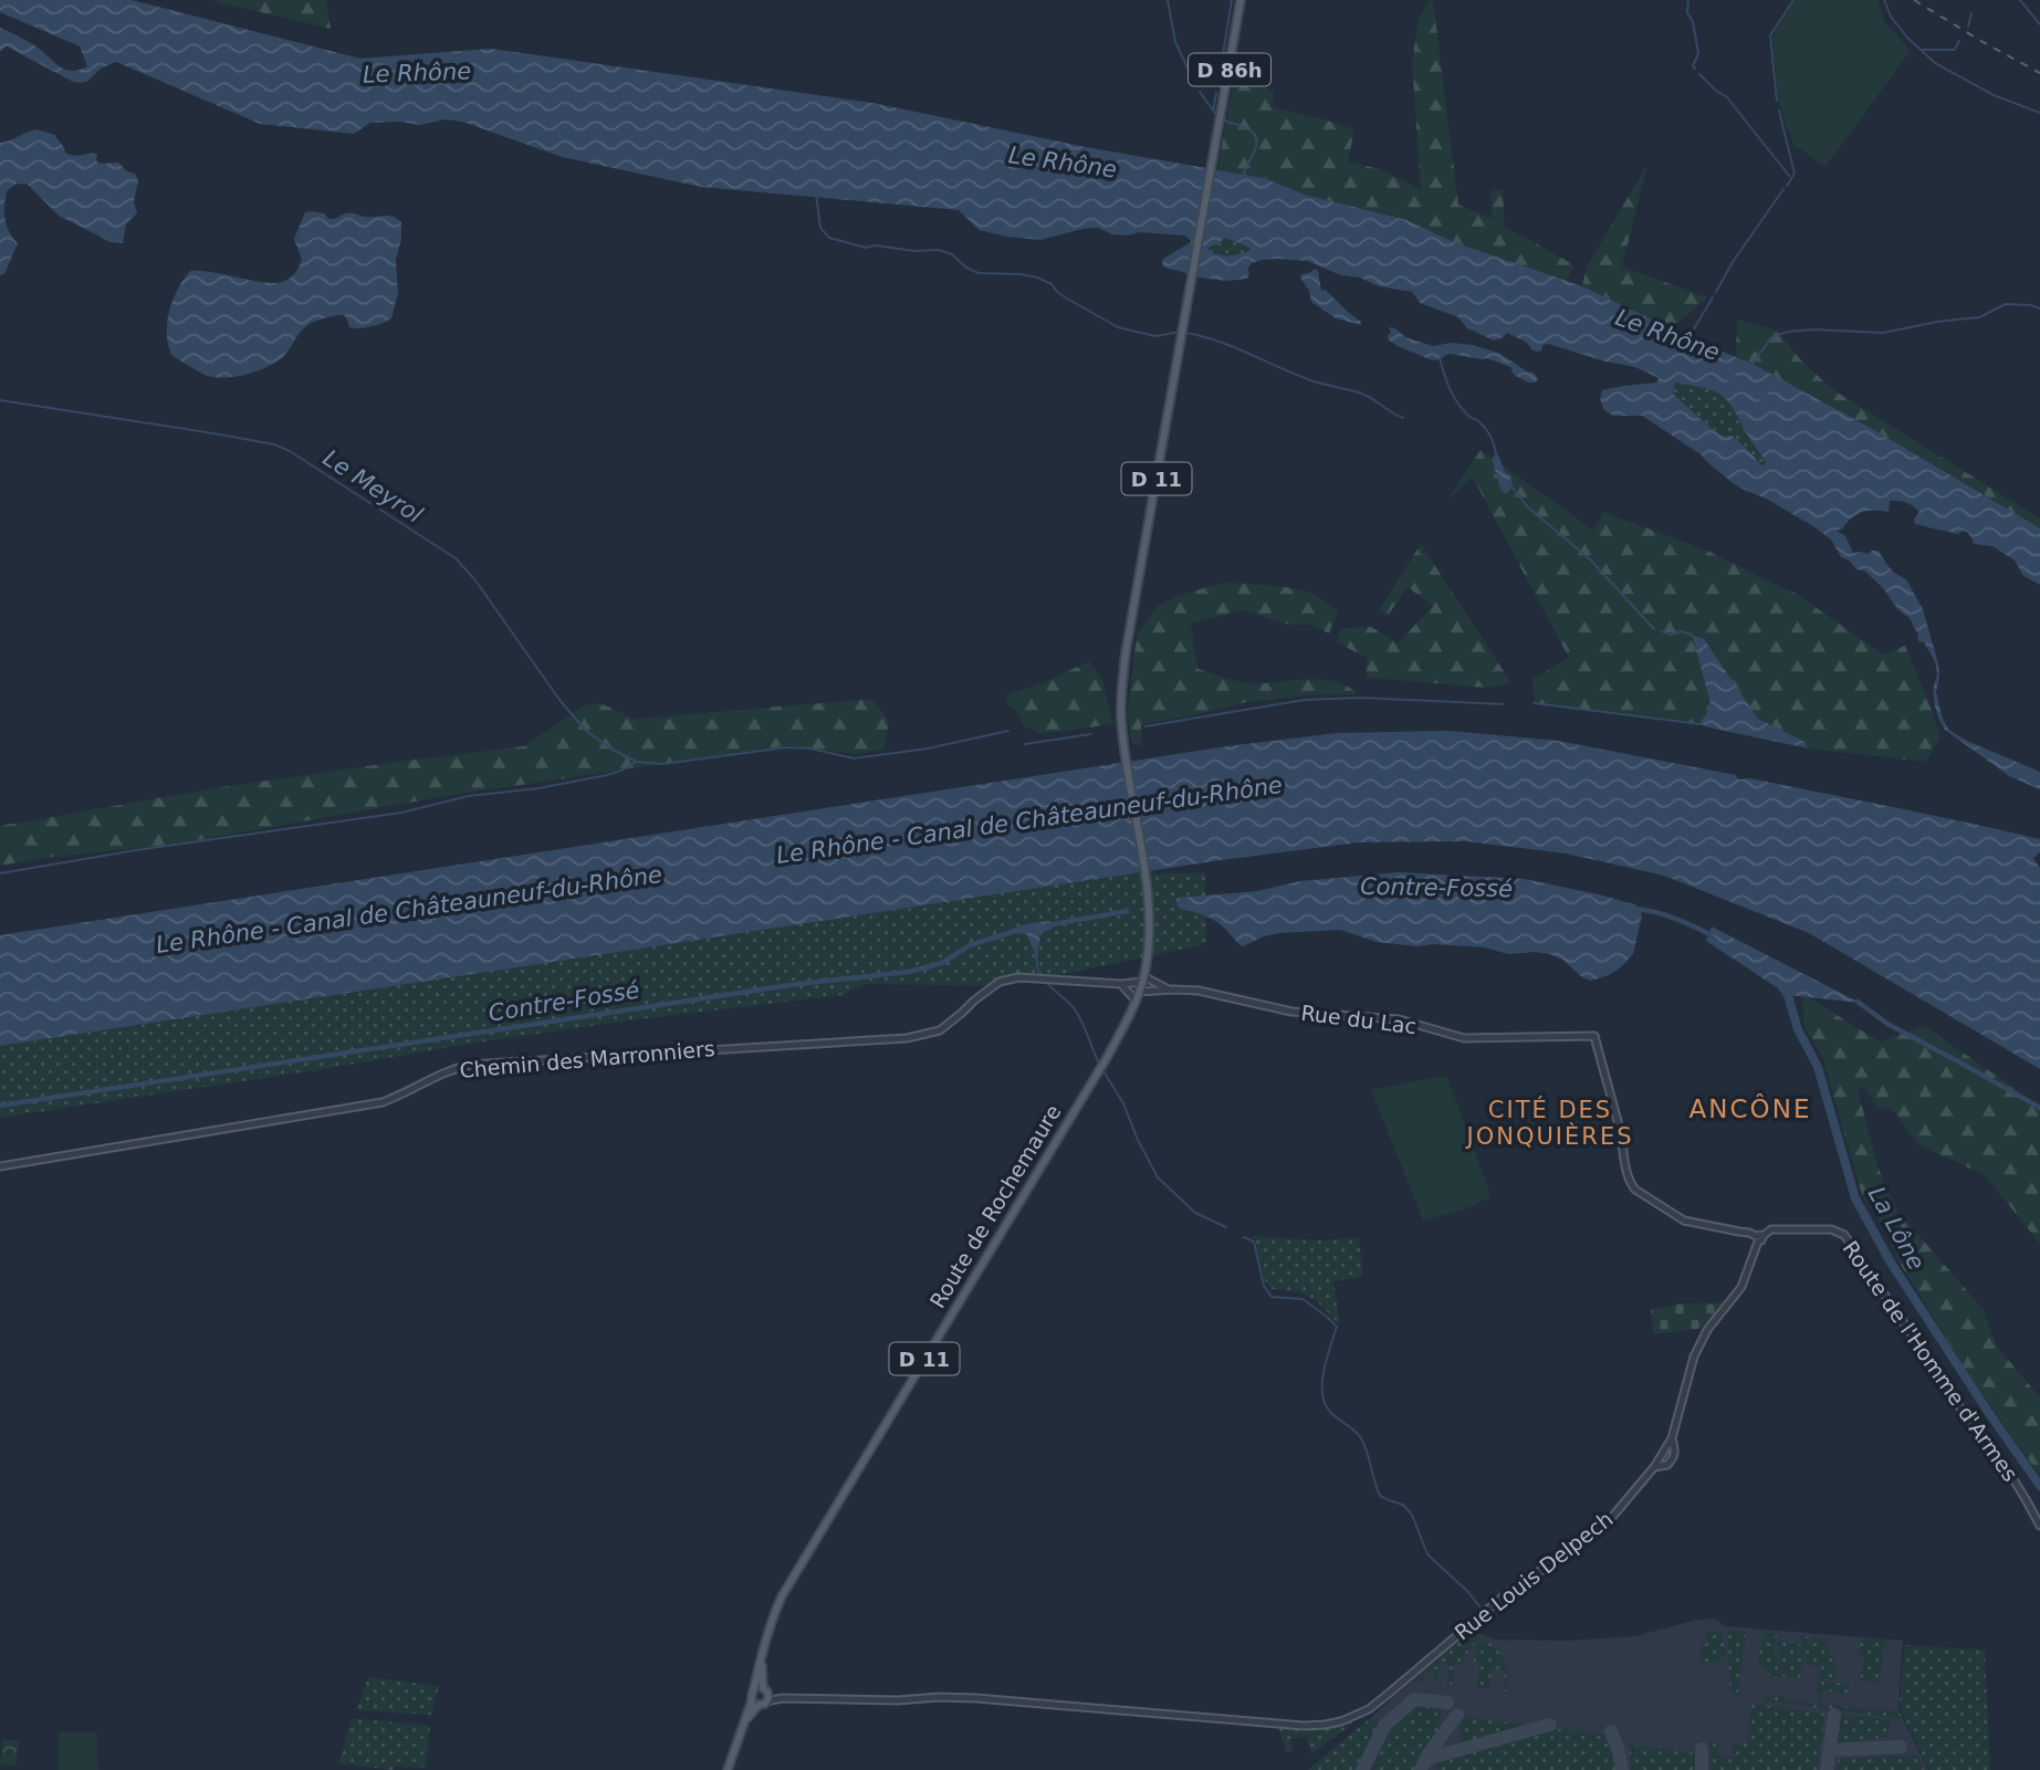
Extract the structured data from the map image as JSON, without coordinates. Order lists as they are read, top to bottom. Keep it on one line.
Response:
{"streets":{"main road":["D 86h","D 11","Route de Rochemaure"],"street":["Rue du Lac","Chemin des Marronniers","Route de l'Homme d'Armes","Rue Louis Delpech"]},"crossings":[["D 86h","Route de Rochemaure"],["Rue du Lac","Route de l'Homme d'Armes"],["Chemin des Marronniers","Route de Rochemaure"],["Route de Rochemaure","Rue Louis Delpech"]],"districts":["ANCÔNE","CITÉ DES JONQUIÈRES"],"water":["Le Rhône","Le Meyrol","Le Rhône - Canal de Châteauneuf-du-Rhône","Contre-Fossé","La Lône"]}
